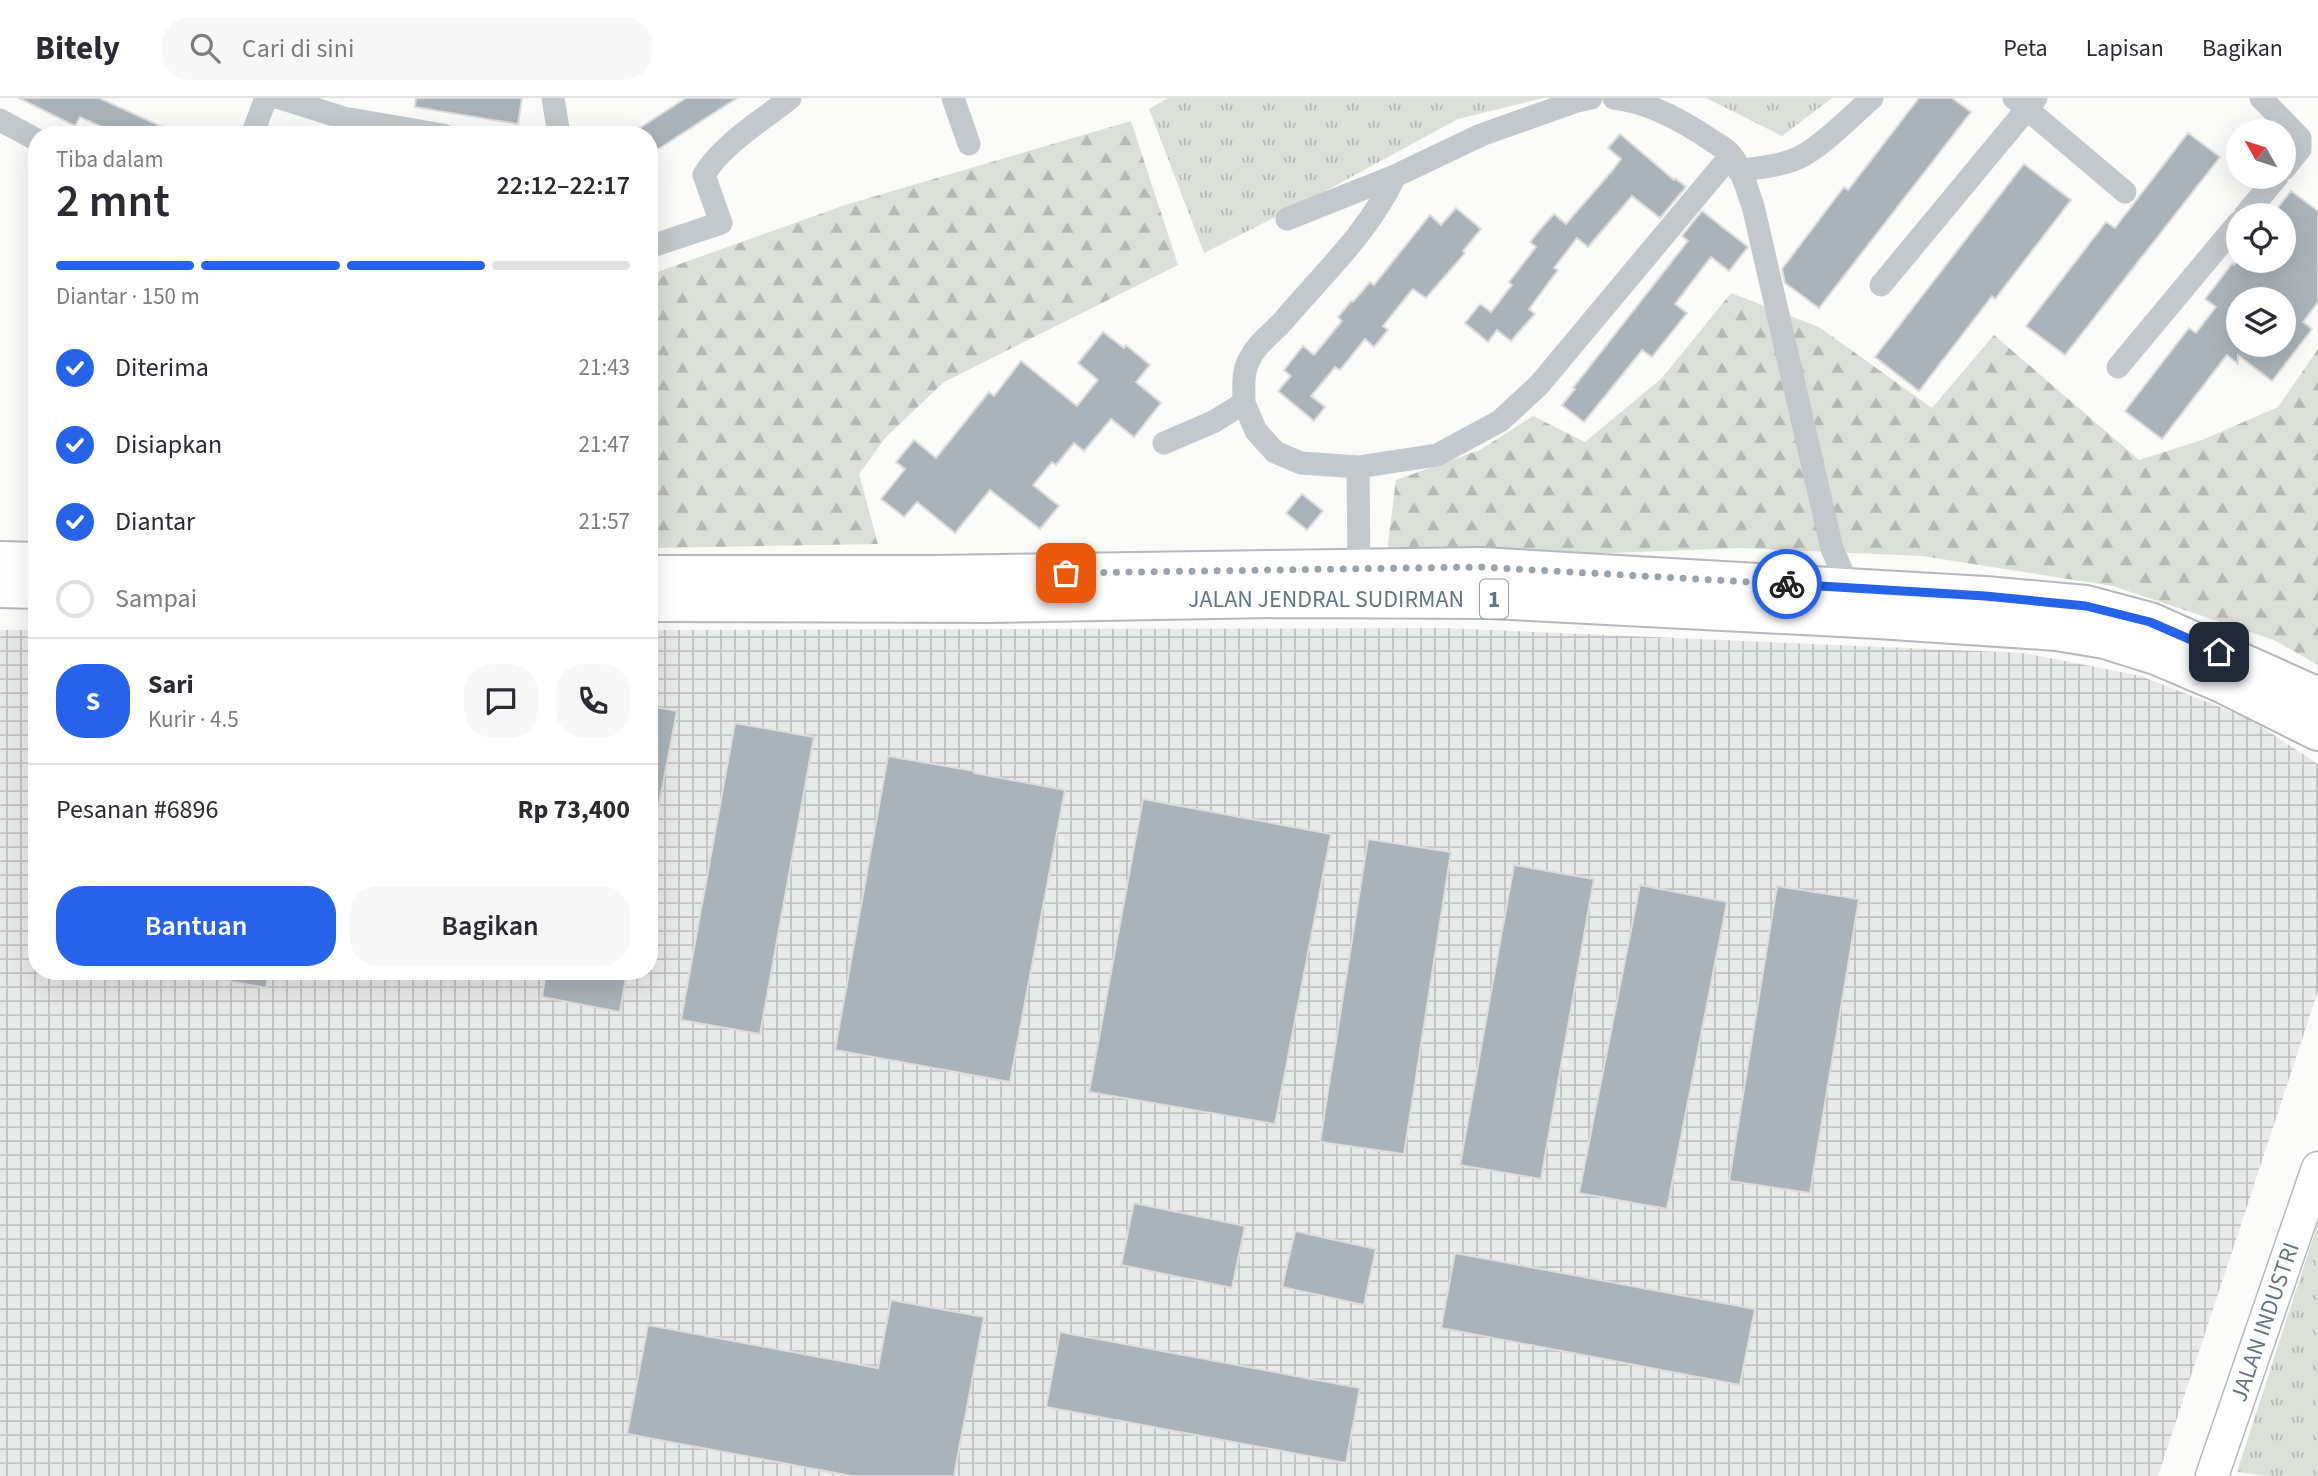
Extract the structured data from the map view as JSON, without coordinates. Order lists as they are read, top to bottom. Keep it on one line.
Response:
{"streets":{"highway":["JALAN JENDRAL SUDIRMAN","1"],"street":["JALAN INDUSTRI"]},"north":"top left","page":{"header":"Bitely","search":"Cari di sini","nav":["Peta","Lapisan","Bagikan"],"heading":["2 mnt","Tiba dalam","22:12–22:17"],"panel":["Sari","Kurir · 4.5","Pesanan #6896","Rp 73,400"],"bar":"Diantar · 150 m","list":[["Diterima","21:43"],["Disiapkan","21:47"],["Diantar","21:57"],"Sampai"],"round":"S","buttons":["Bantuan","Bagikan"]}}
